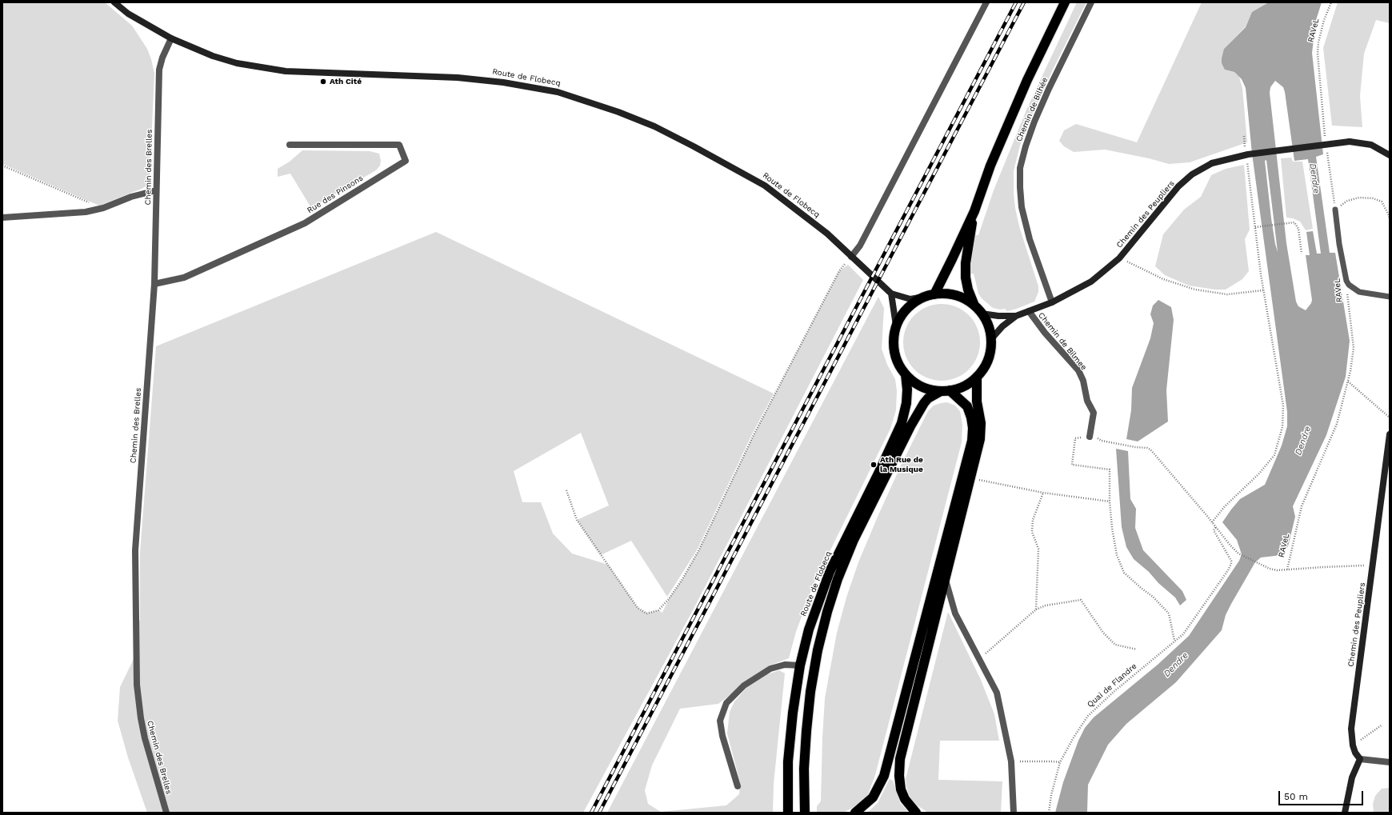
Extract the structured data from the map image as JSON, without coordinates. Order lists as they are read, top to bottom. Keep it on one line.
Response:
{"streets":{"highway":["Route de Flobecq"],"street":["Chemin de Bilhée","Chemin des Brelles","Rue des Pinsons","Chemin des Peupliers","Chemin de Bilmee"],"lane":["RAVeL"],"path":["Quai de Flandre"]},"crossings":[["Route de Flobecq","Chemin des Brelles"],["Route de Flobecq","Chemin des Peupliers"],["Chemin de Bilhée","Chemin des Peupliers"],["Chemin des Brelles","Rue des Pinsons"],["Chemin des Peupliers","Chemin de Bilmee"]],"water":["Dendre"],"places":["Ath Cité","Ath Rue de la Musique"],"scale_bar":"50 m"}
